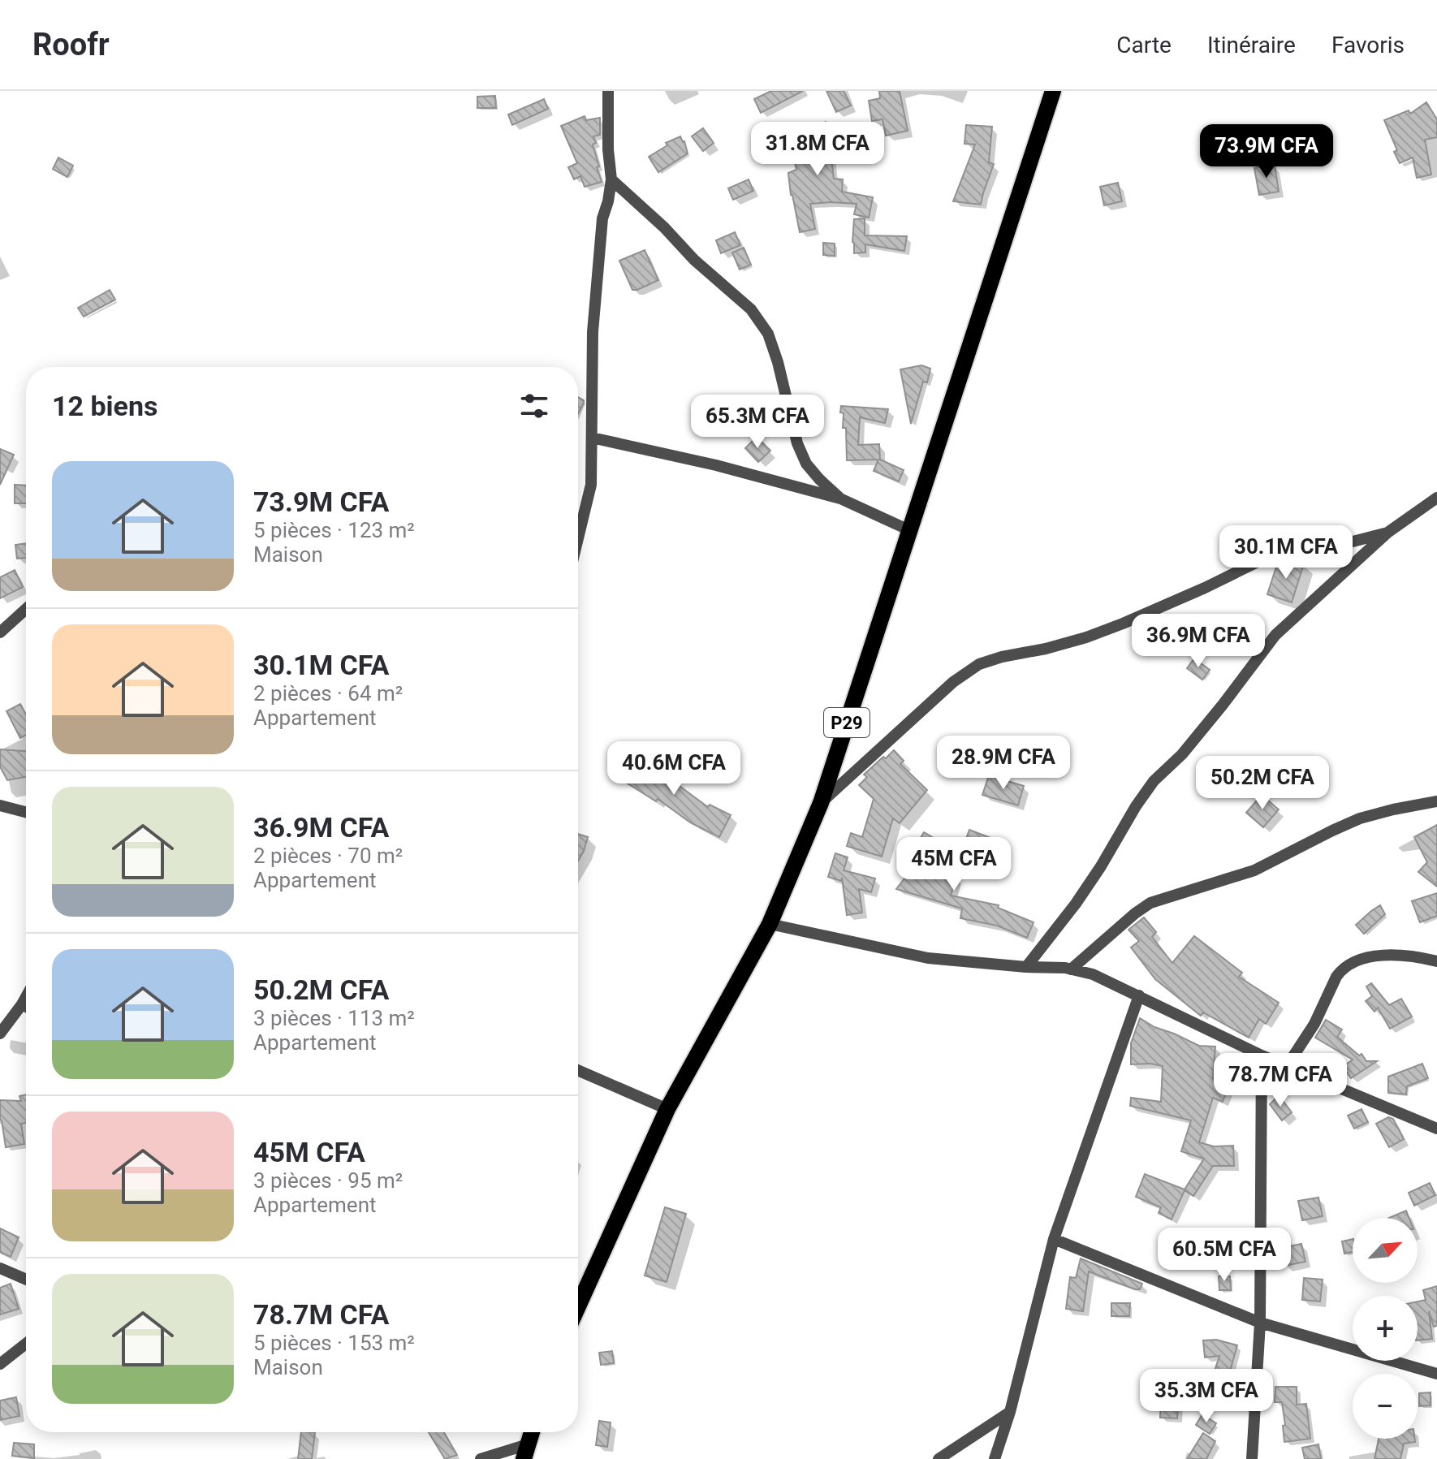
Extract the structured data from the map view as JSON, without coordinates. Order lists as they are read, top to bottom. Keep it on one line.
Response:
{"streets":{"main road":["P29"]},"north":"top right","page":{"header":"Roofr","nav":["Carte","Itinéraire","Favoris"],"price":["31.8M CFA","73.9M CFA","65.3M CFA","30.1M CFA","36.9M CFA","28.9M CFA","40.6M CFA","50.2M CFA","45M CFA","78.7M CFA","60.5M CFA","35.3M CFA"],"heading":"12 biens","list":[{"name":"73.9M CFA","note":"5 pièces · 123 m² · Maison"},{"name":"30.1M CFA","note":"2 pièces · 64 m² · Appartement"},{"name":"36.9M CFA","note":"2 pièces · 70 m² · Appartement"},{"name":"50.2M CFA","note":"3 pièces · 113 m² · Appartement"},{"name":"45M CFA","note":"3 pièces · 95 m² · Appartement"},{"name":"78.7M CFA","note":"5 pièces · 153 m² · Maison"}],"map_buttons":["+","−"]}}
